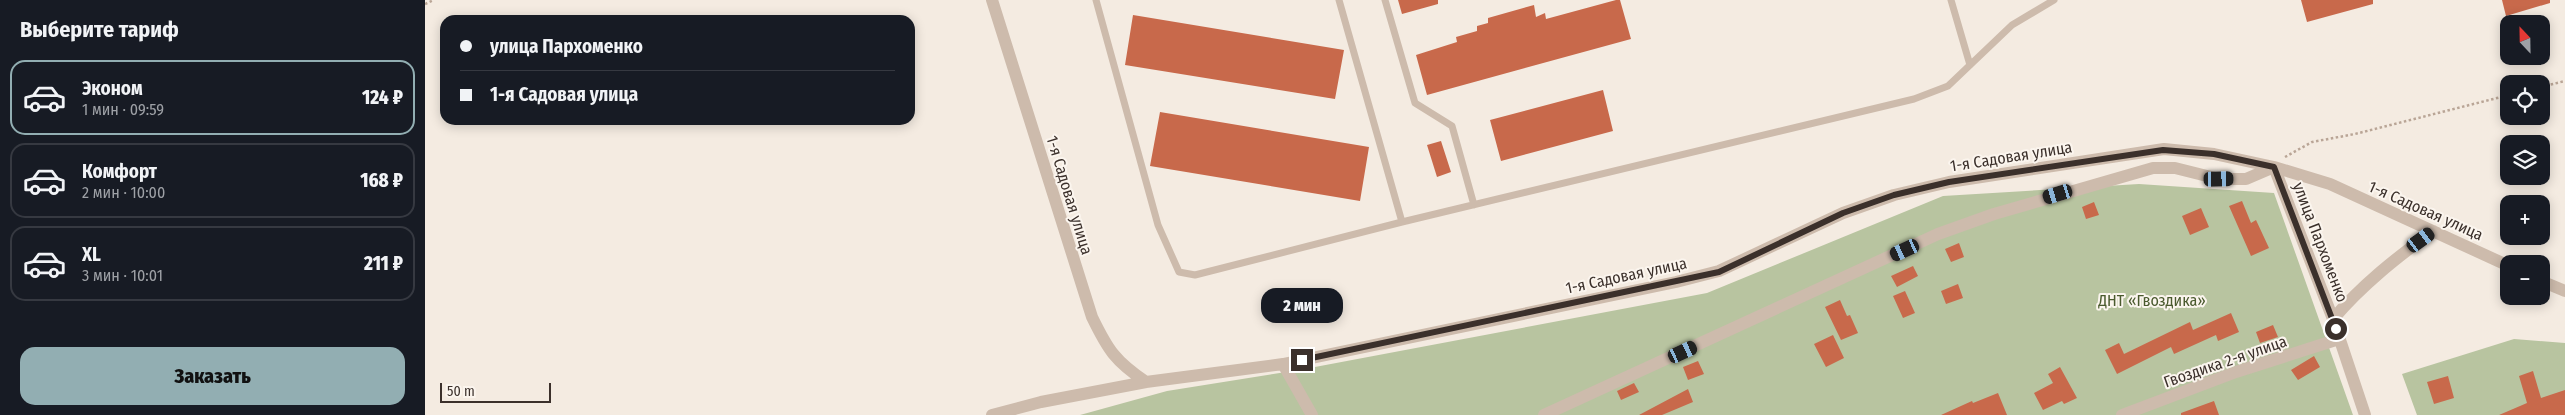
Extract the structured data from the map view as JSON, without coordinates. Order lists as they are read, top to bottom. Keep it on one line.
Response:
{"streets":{"street":["1-я Садовая улица","улица Пархоменко","Гвоздика 2-я улица"]},"crossings":[["1-я Садовая улица","улица Пархоменко"],["улица Пархоменко","Гвоздика 2-я улица"]],"parks":["ДНТ «Гвоздика»"],"scale_bar":"50 m","north":"top","page":{"heading":"Выберите тариф","map_buttons":["+","−"],"banner":["улица Пархоменко","1-я Садовая улица"],"list":[{"name":"Эконом","note":"1 мин · 09:59","value":"124 ₽"},{"name":"Комфорт","note":"2 мин · 10:00","value":"168 ₽"},{"name":"XL","note":"3 мин · 10:01","value":"211 ₽"}],"bubble":"2 мин","buttons":"Заказать","scale":"50 m"}}
